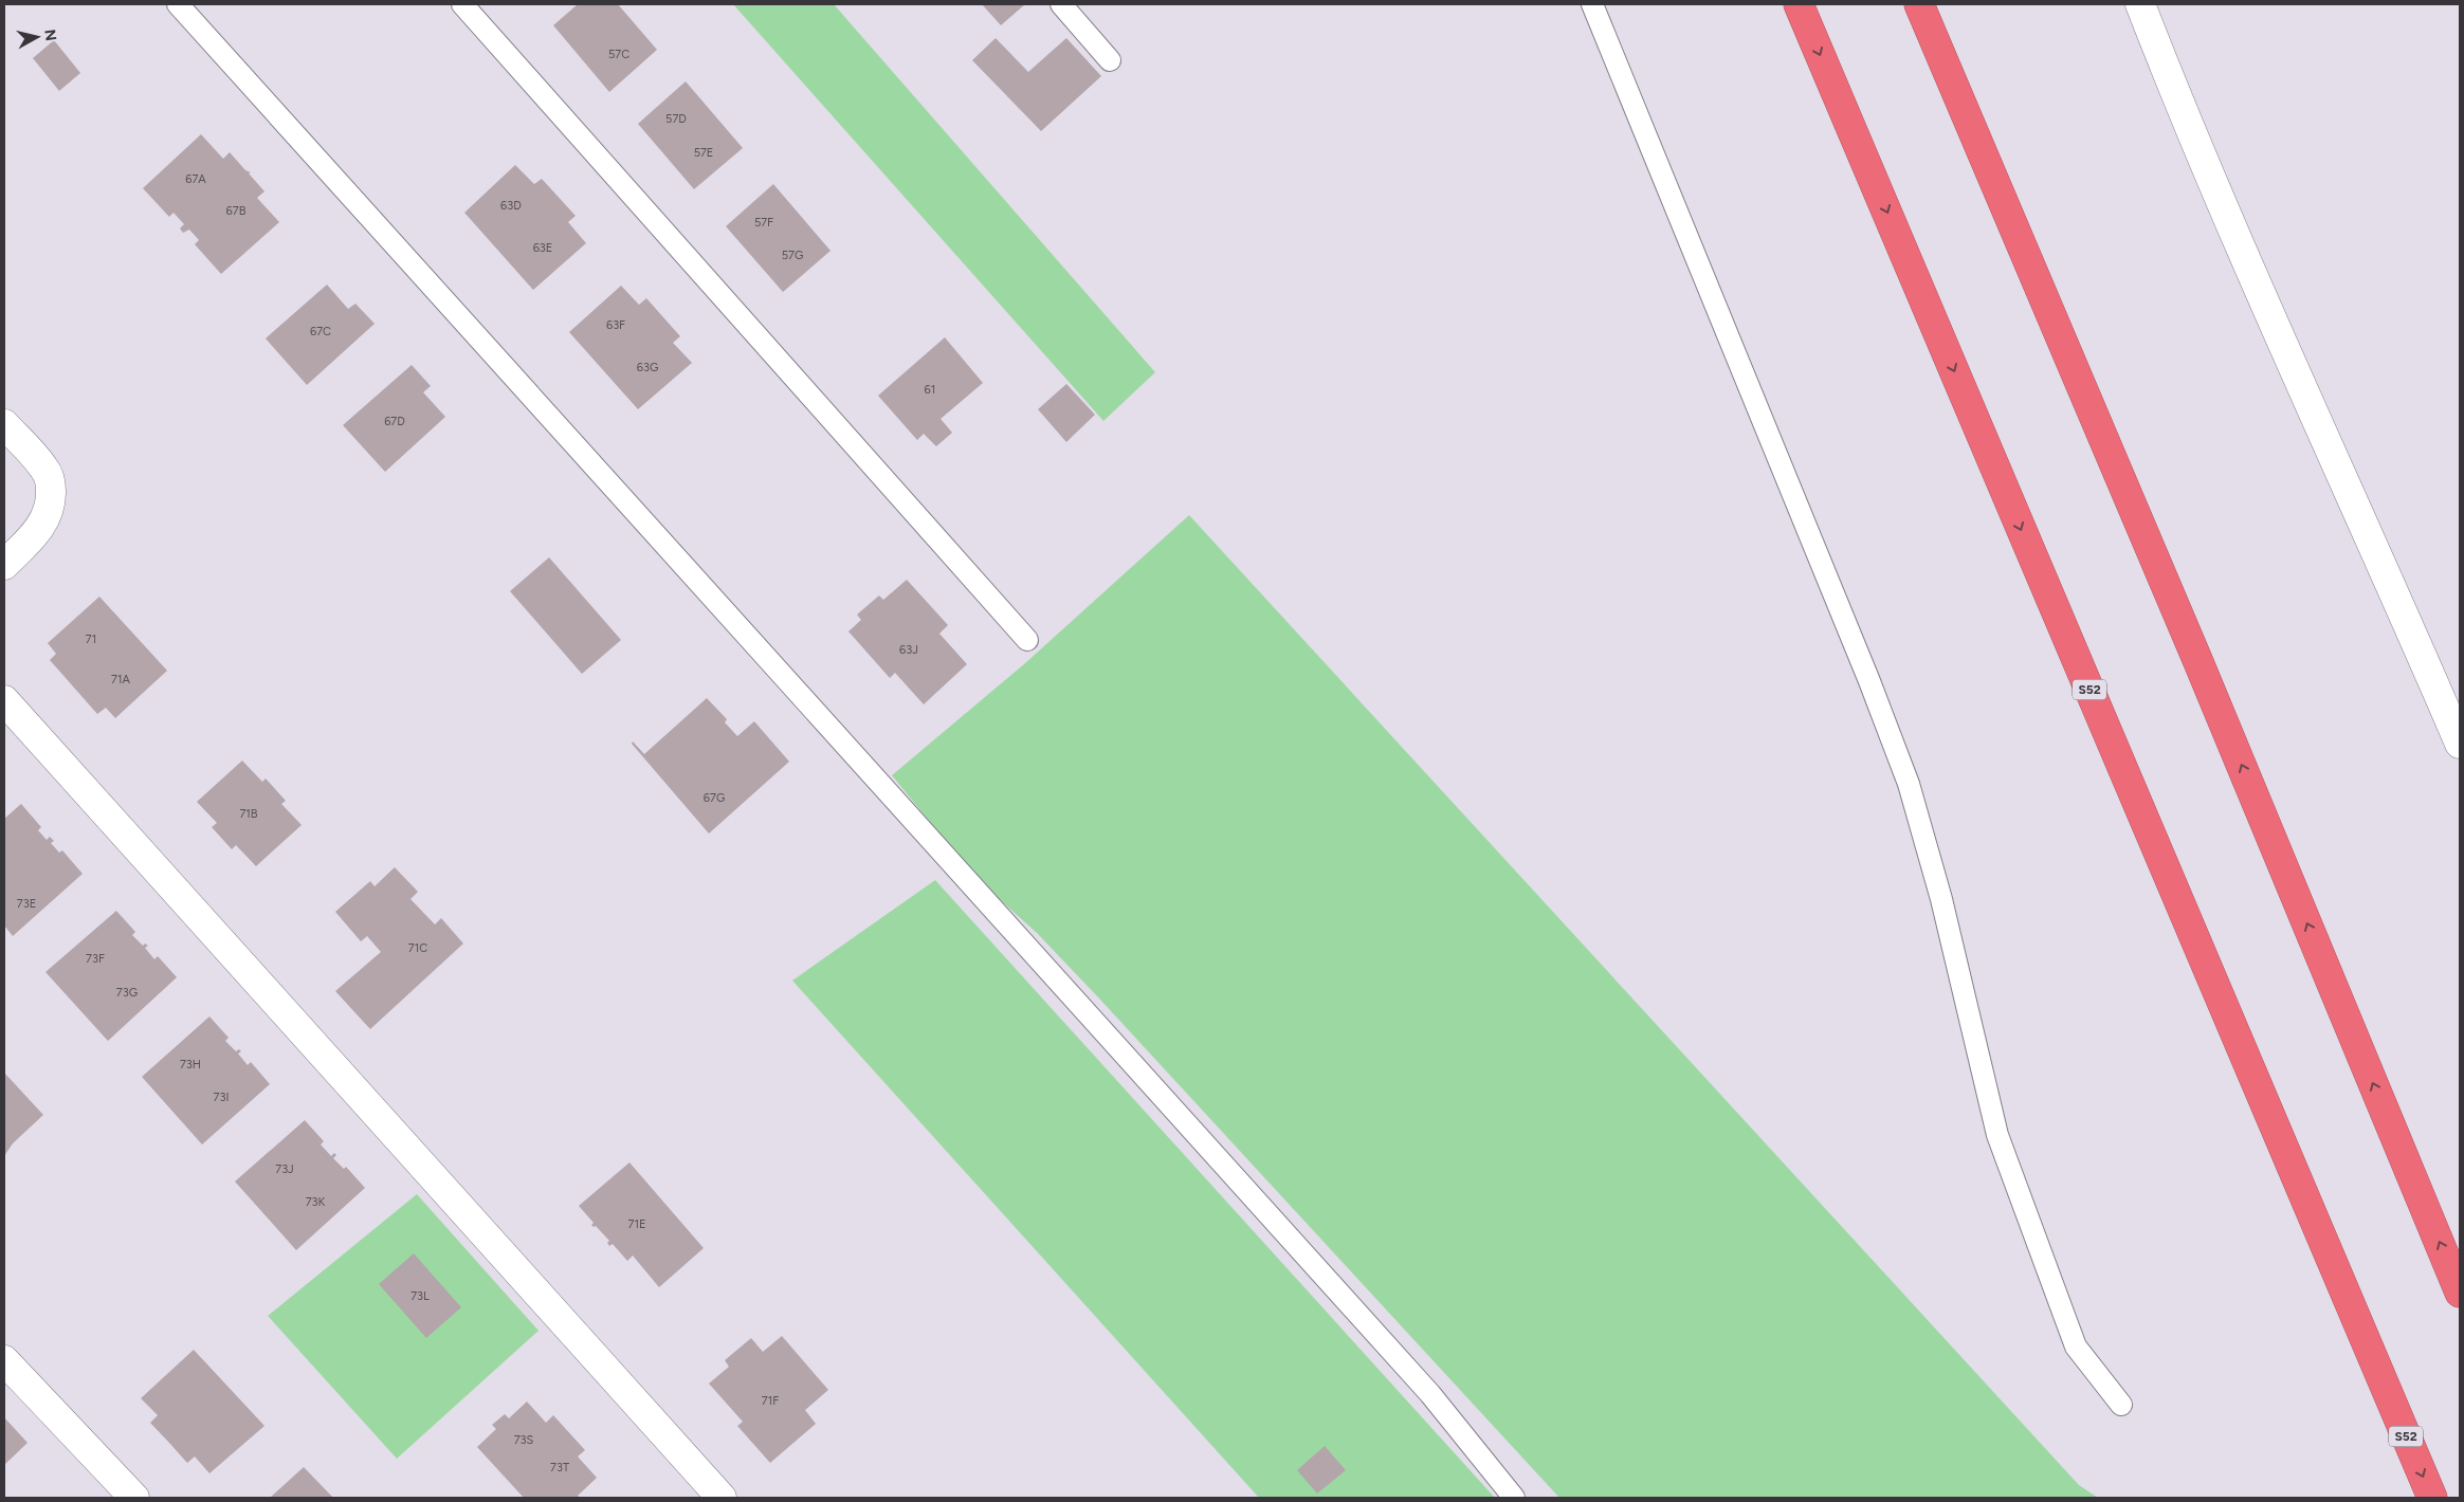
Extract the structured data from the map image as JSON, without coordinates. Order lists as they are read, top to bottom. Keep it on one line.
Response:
{"streets":{"highway":["S52"]},"house_numbers":["57C","57D","57E","67A","63D","67B","57F","63E","57G","63F","67C","63G","61","67D","71","63J","71A","67G","71B","73E","71C","73F","73G","73H","73I","73J","73K","71E","73L","71F","73S","73T"],"north":"right"}
